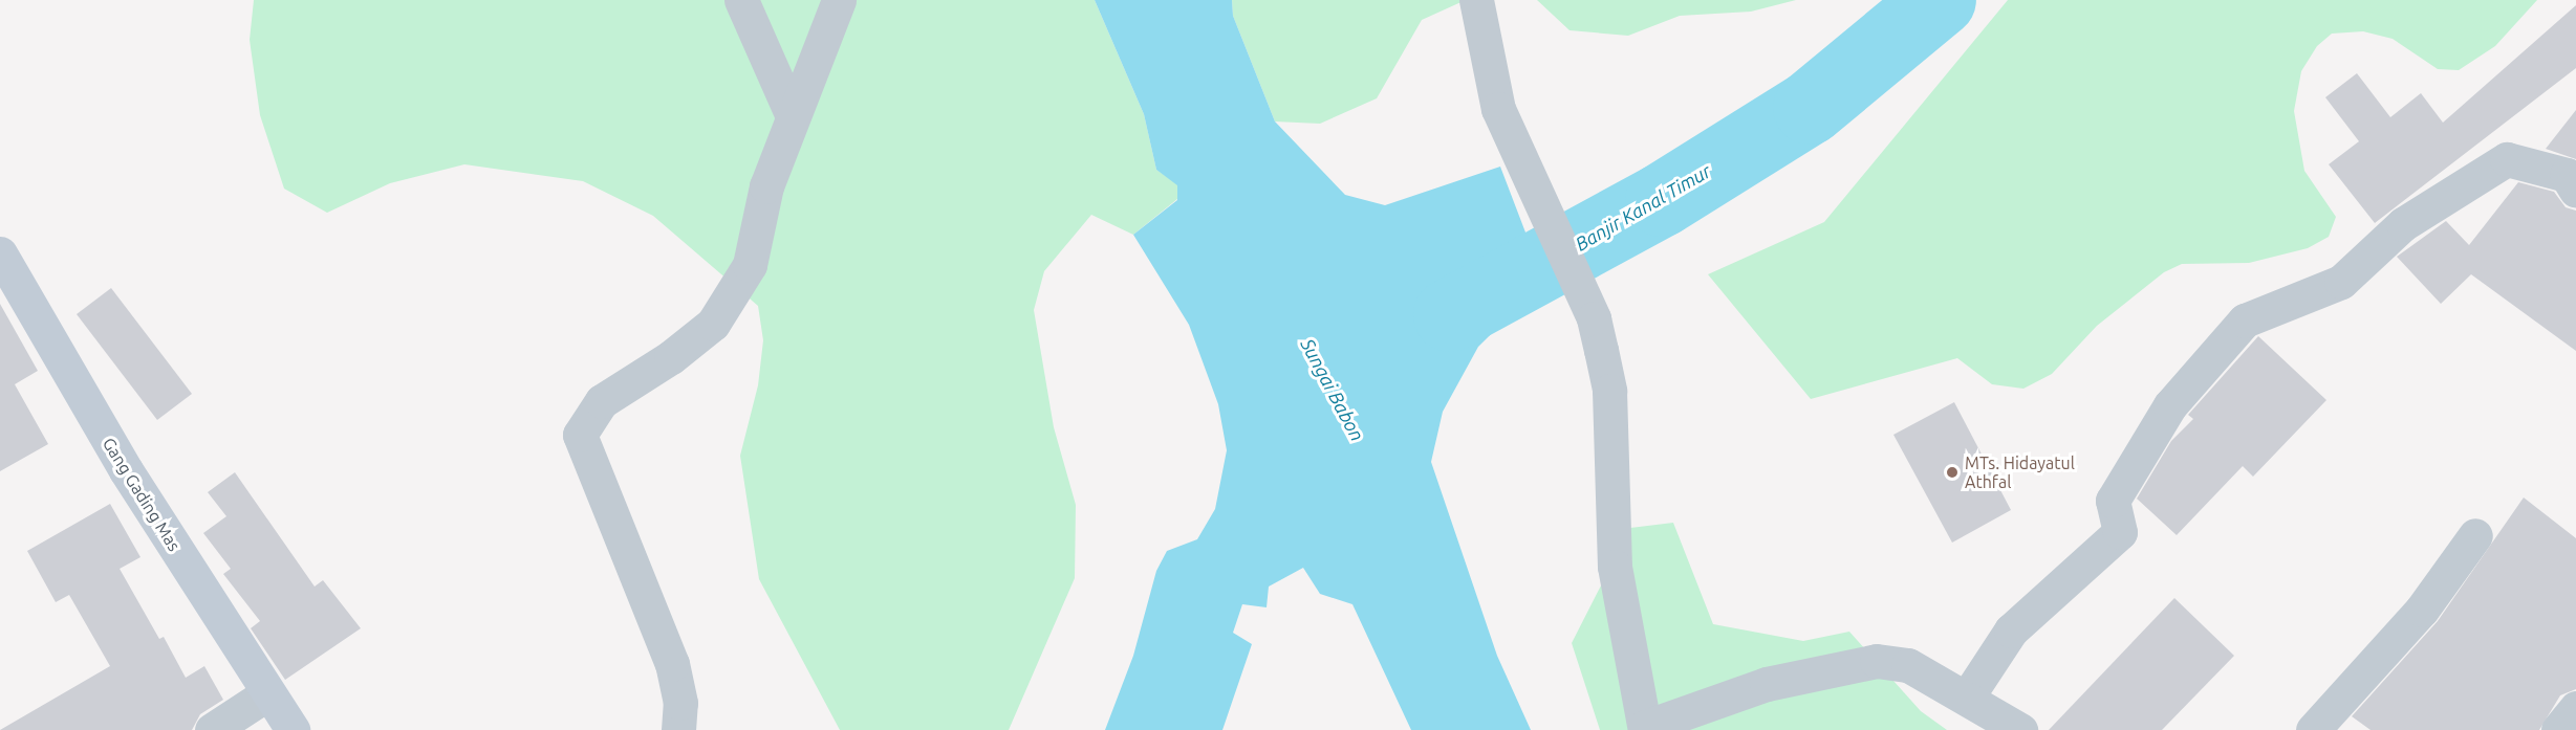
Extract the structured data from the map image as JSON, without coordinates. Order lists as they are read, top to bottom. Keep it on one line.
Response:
{"streets":{"street":["Gang Gading Mas"]},"water":["Banjir Kanal Timur","Sungai Babon"],"places":["MTs. Hidayatul Athfal"]}
